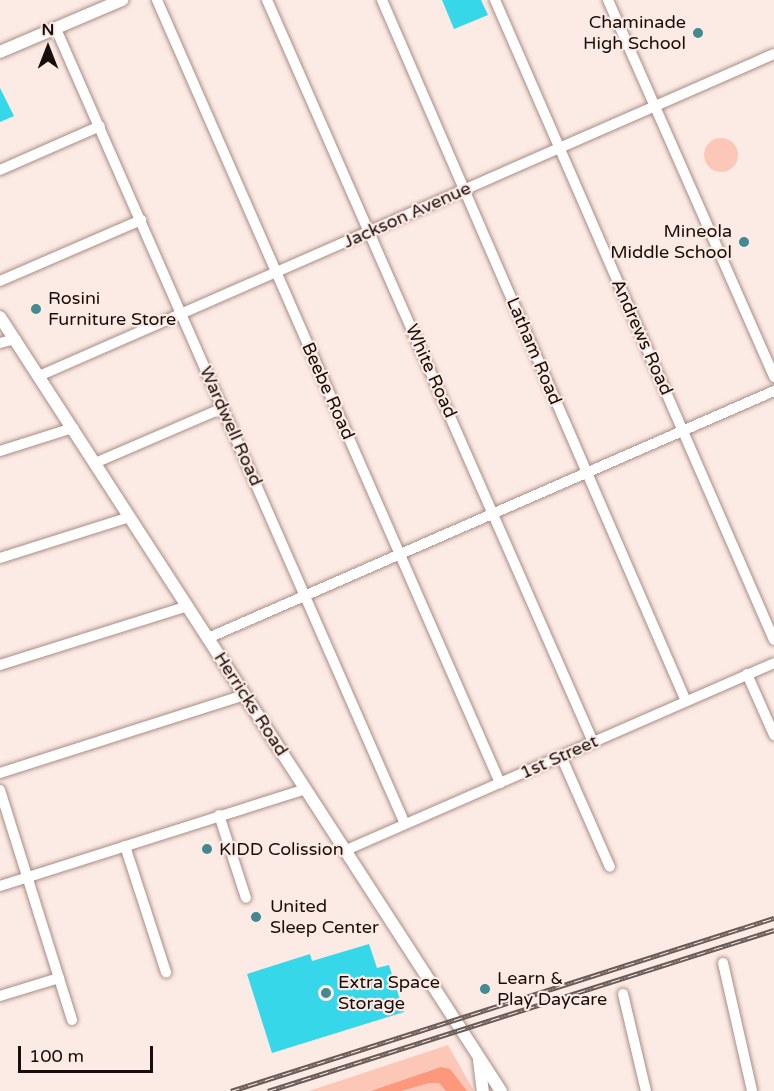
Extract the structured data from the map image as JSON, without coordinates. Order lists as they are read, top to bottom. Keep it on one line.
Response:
{"streets":{"main road":["Herricks Road"],"street":["Jackson Avenue","Andrews Road","Latham Road","White Road","Beebe Road","Wardwell Road","1st Street"]},"crossings":[["Jackson Avenue","Andrews Road"],["Jackson Avenue","Latham Road"],["Jackson Avenue","White Road"],["Jackson Avenue","Beebe Road"],["Jackson Avenue","Wardwell Road"],["Jackson Avenue","Herricks Road"],["Latham Road","1st Street"],["White Road","1st Street"],["Beebe Road","1st Street"],["Wardwell Road","1st Street"],["Herricks Road","1st Street"]],"places":["Chaminade High School","Mineola Middle School","Rosini Furniture Store","KIDD Colission","United Sleep Center","Learn & Play Daycare","Extra Space Storage"],"scale_bar":"100 m","north":"top"}
